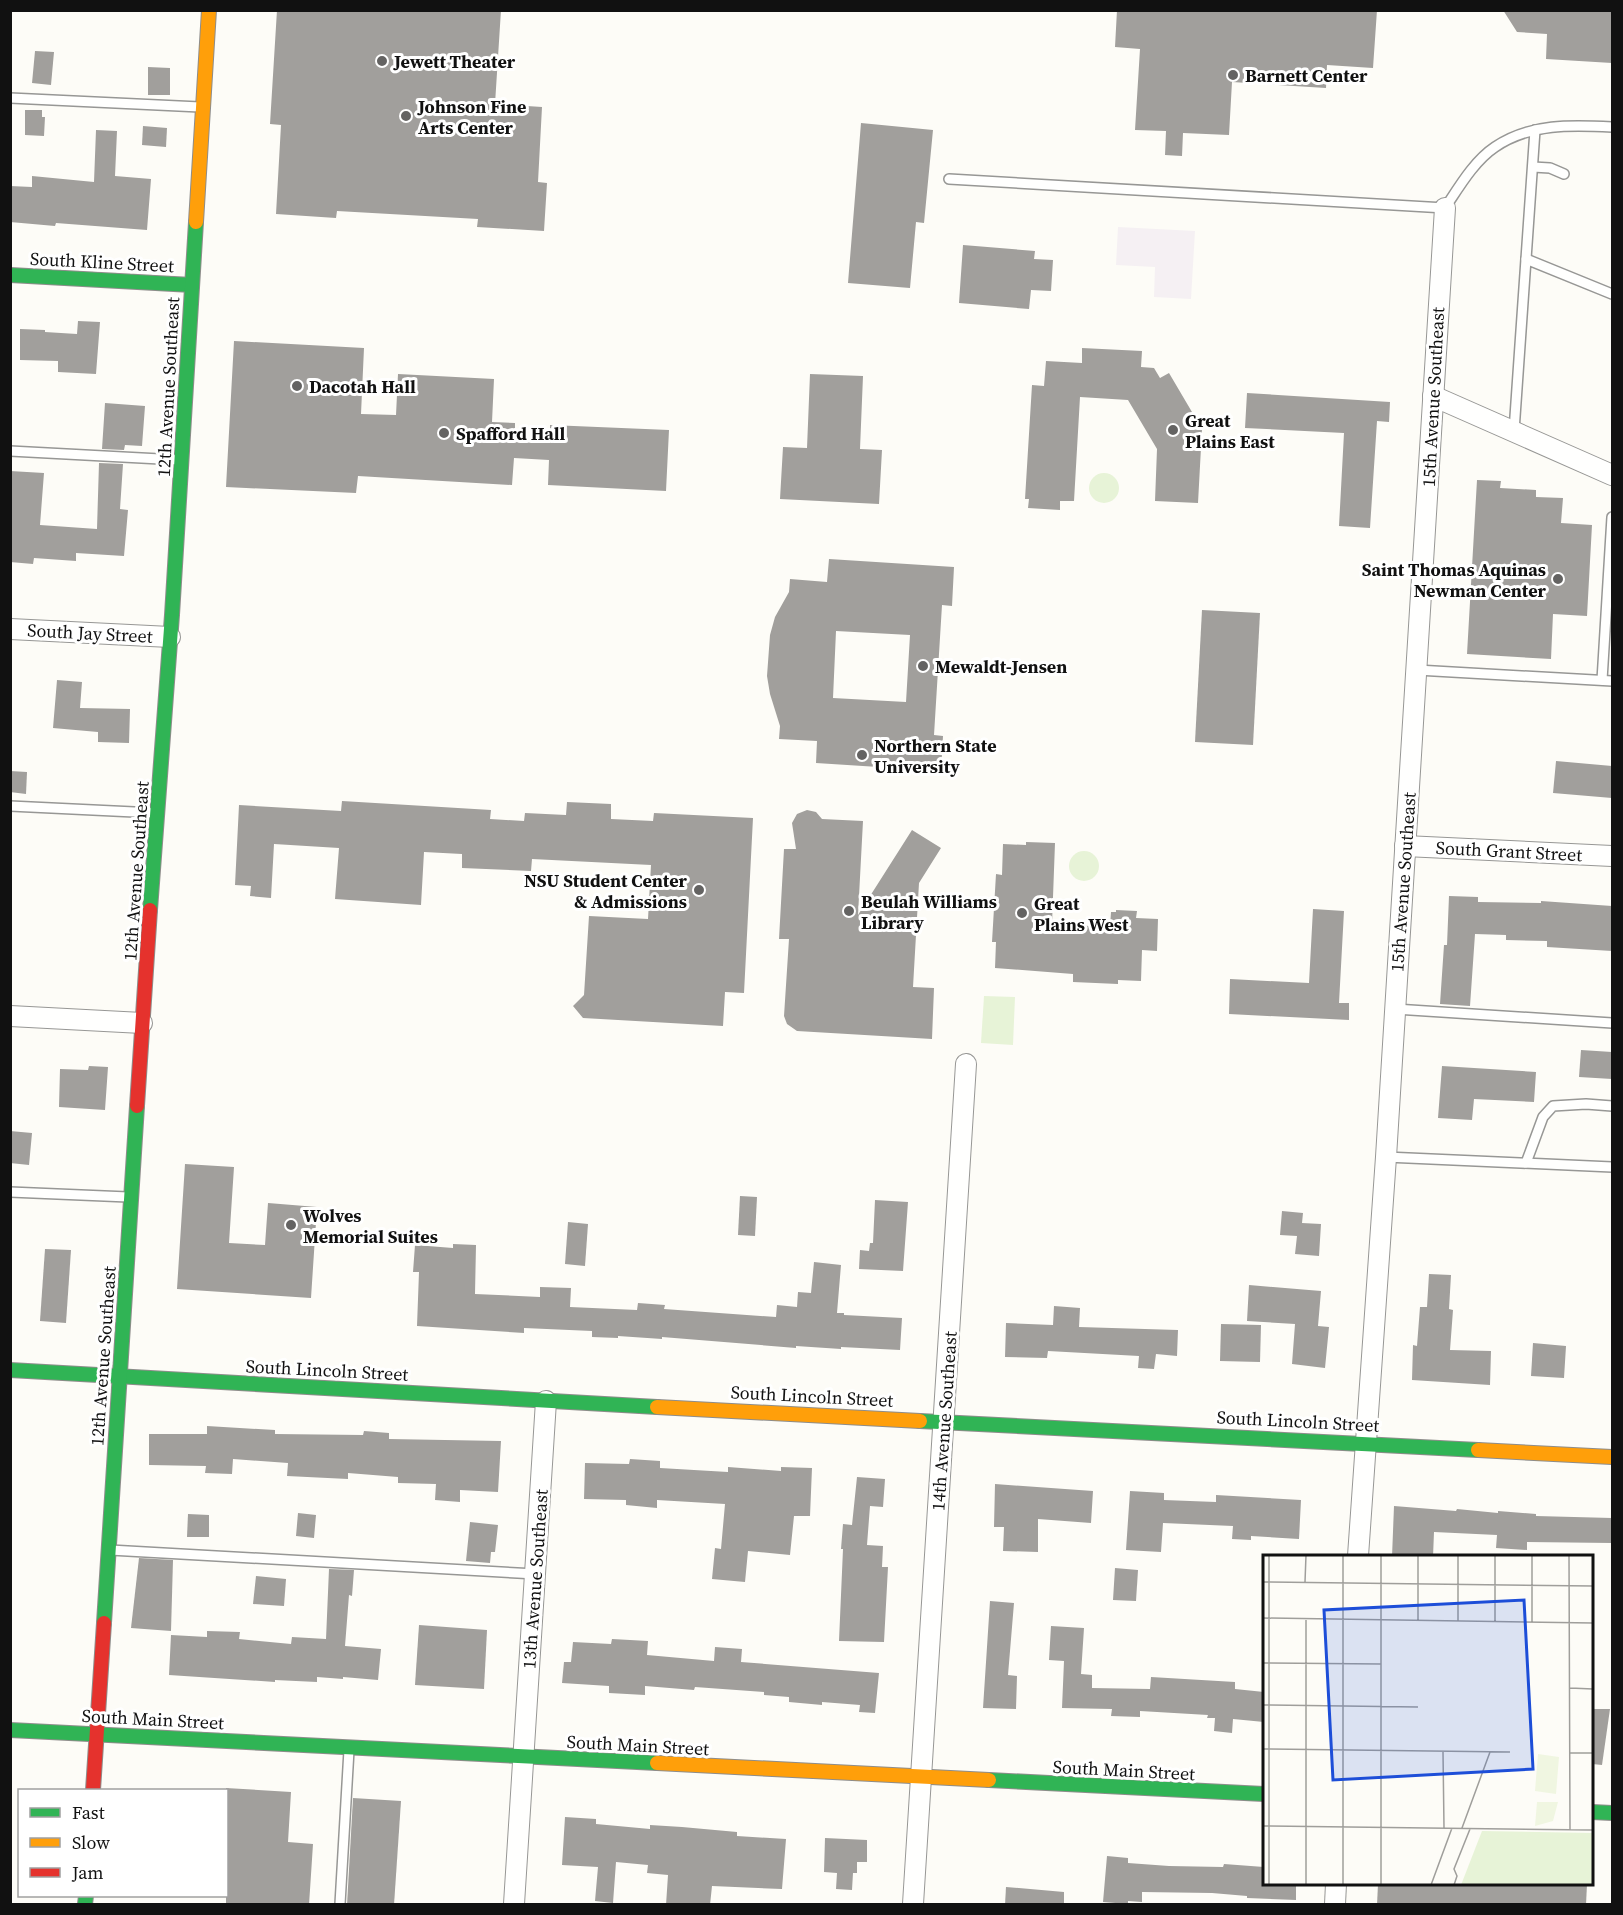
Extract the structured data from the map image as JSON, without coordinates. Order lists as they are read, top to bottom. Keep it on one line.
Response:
{"streets":{"street":["South Kline Street","12th Avenue Southeast","15th Avenue Southeast","South Jay Street","South Grant Street","South Lincoln Street","14th Avenue Southeast","13th Avenue Southeast","South Main Street"]},"crossings":[["South Kline Street","12th Avenue Southeast"],["12th Avenue Southeast","South Jay Street"],["12th Avenue Southeast","South Lincoln Street"],["12th Avenue Southeast","South Main Street"],["15th Avenue Southeast","South Grant Street"],["15th Avenue Southeast","South Lincoln Street"],["South Lincoln Street","14th Avenue Southeast"],["South Lincoln Street","13th Avenue Southeast"],["14th Avenue Southeast","South Main Street"],["13th Avenue Southeast","South Main Street"]],"places":["Jewett Theater","Barnett Center","Johnson Fine Arts Center","Dacotah Hall","Great Plains East","Spafford Hall","Saint Thomas Aquinas Newman Center","Mewaldt-Jensen","Northern State University","NSU Student Center & Admissions","Beulah Williams Library","Great Plains West","Wolves Memorial Suites"],"legend":["Fast","Slow","Jam"]}
